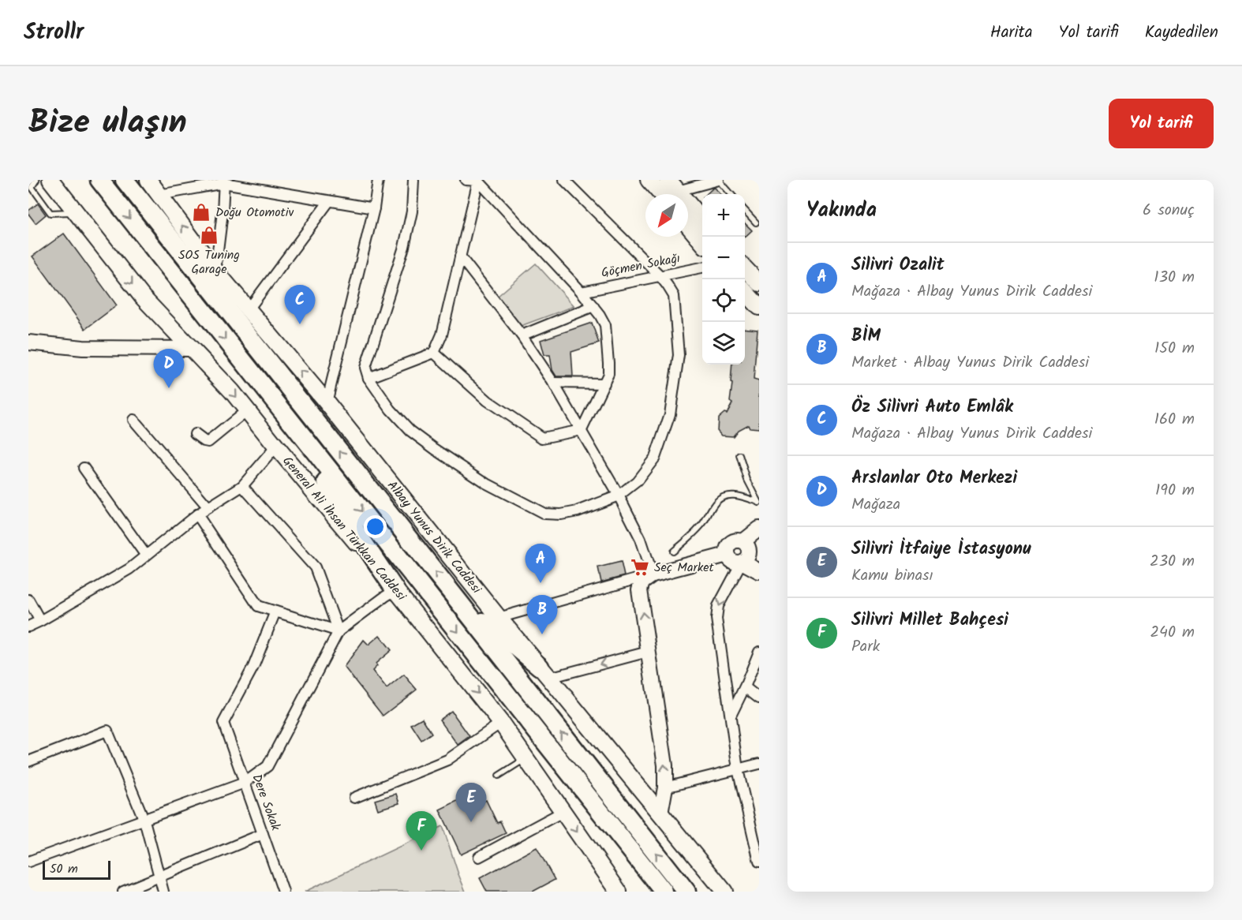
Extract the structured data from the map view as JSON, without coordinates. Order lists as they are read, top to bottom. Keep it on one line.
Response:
{"streets":{"main road":["General Ali İhsan Türkkan Caddesi","Albay Yunus Dirik Caddesi"],"street":["Göçmen Sokağı","Dere Sokak"]},"one_way":["General Ali İhsan Türkkan Caddesi"],"places":{"shop":["Doğu Otomotiv","SOS Tuning Garage"],"supermarket":["Seç Market"]},"scale_bar":"50 m","north":"bottom left","page":{"header":"Strollr","nav":["Harita","Yol tarifi","Kaydedilen"],"title":"Bize ulaşın","buttons":"Yol tarifi","heading":["Yakında","6 sonuç"],"map_buttons":["+","−"],"list":[{"mark":"A","name":"Silivri Ozalit","note":"Mağaza · Albay Yunus Dirik Caddesi","value":"130 m"},{"mark":"B","name":"BİM","note":"Market · Albay Yunus Dirik Caddesi","value":"150 m"},{"mark":"C","name":"Öz Silivri Auto Emlâk","note":"Mağaza · Albay Yunus Dirik Caddesi","value":"160 m"},{"mark":"D","name":"Arslanlar Oto Merkezi","note":"Mağaza","value":"190 m"},{"mark":"E","name":"Silivri İtfaiye İstasyonu","note":"Kamu binası","value":"230 m"},{"mark":"F","name":"Silivri Millet Bahçesi","note":"Park","value":"240 m"}],"pins":["C","D","A","B","E","F"],"scale":"50 m"}}
